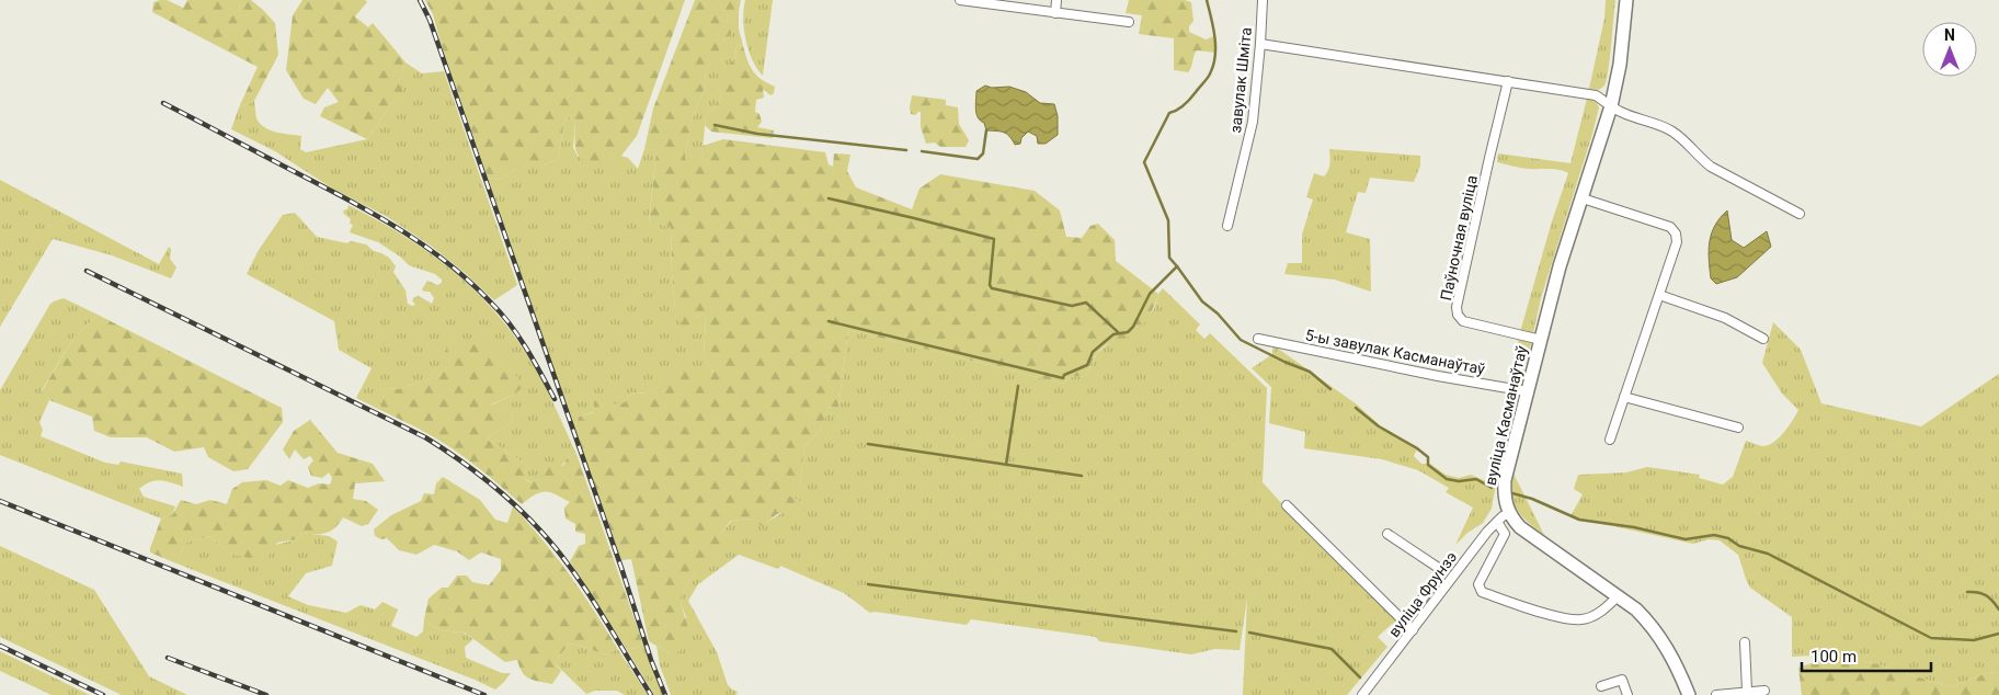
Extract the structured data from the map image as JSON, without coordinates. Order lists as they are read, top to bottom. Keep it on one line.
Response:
{"streets":{"main road":["вуліца Касманаўтаў"],"street":["завулак Шміта","Паўночная вуліца","5-ы завулак Касманаўтаў","вуліца Фрунзэ"]},"crossings":[["Паўночная вуліца","вуліца Касманаўтаў"],["5-ы завулак Касманаўтаў","вуліца Касманаўтаў"],["вуліца Касманаўтаў","вуліца Фрунзэ"]],"scale_bar":"100 m","north":"top"}
